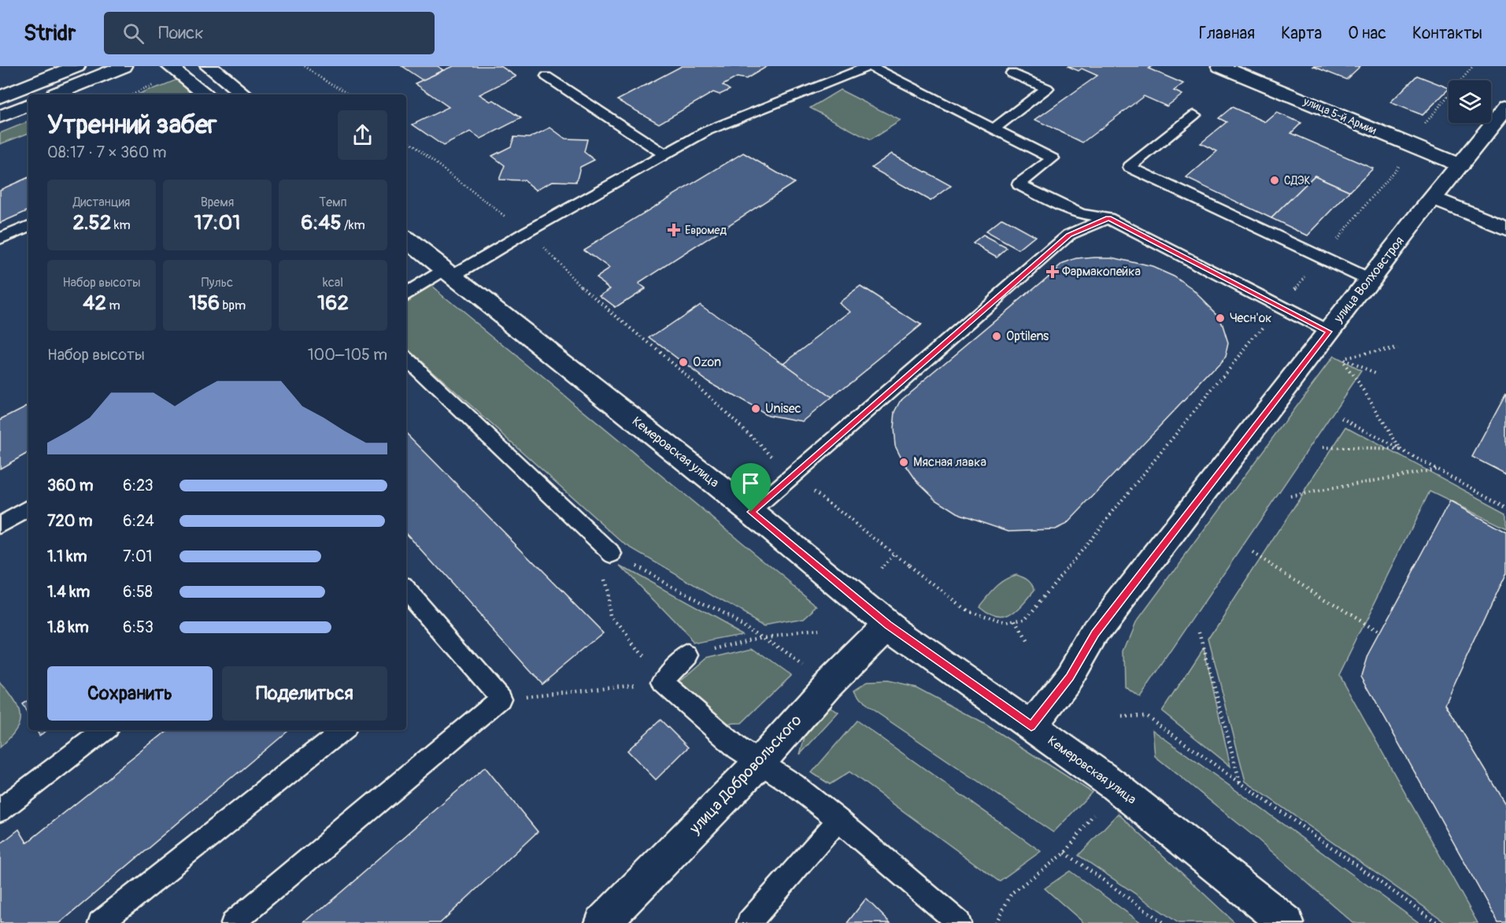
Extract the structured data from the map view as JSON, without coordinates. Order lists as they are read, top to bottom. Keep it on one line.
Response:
{"streets":{"main road":["улица 5-й Армии","улица Волховстроя","Кемеровская улица","улица Добровольского"]},"crossings":[["улица 5-й Армии","улица Волховстроя"],["улица Волховстроя","Кемеровская улица"],["Кемеровская улица","улица Добровольского"]],"places":{"other":["СДЭК","Чесн'ок","Optilens","Ozon","Unisec","Мясная лавка"],"health":["Евромед","Фармакопейка"]},"page":{"header":"Stridr","search":"Поиск","nav":["Главная","Карта","О нас","Контакты"],"heading":["Утренний забег","08:17 · 7 × 360 m"],"stats":[["Дистанция","2.52 km"],["Время","17:01"],["Темп","6:45 /km"],["Набор высоты","42 m"],["Пульс","156 bpm"],["kcal","162"]],"chart":["Набор высоты","100–105 m"],"list":[{"name":"360 m","note":"6:23"},{"name":"720 m","note":"6:24"},{"name":"1.1 km","note":"7:01"},{"name":"1.4 km","note":"6:58"},{"name":"1.8 km","note":"6:53"}],"buttons":["Сохранить","Поделиться"]}}
